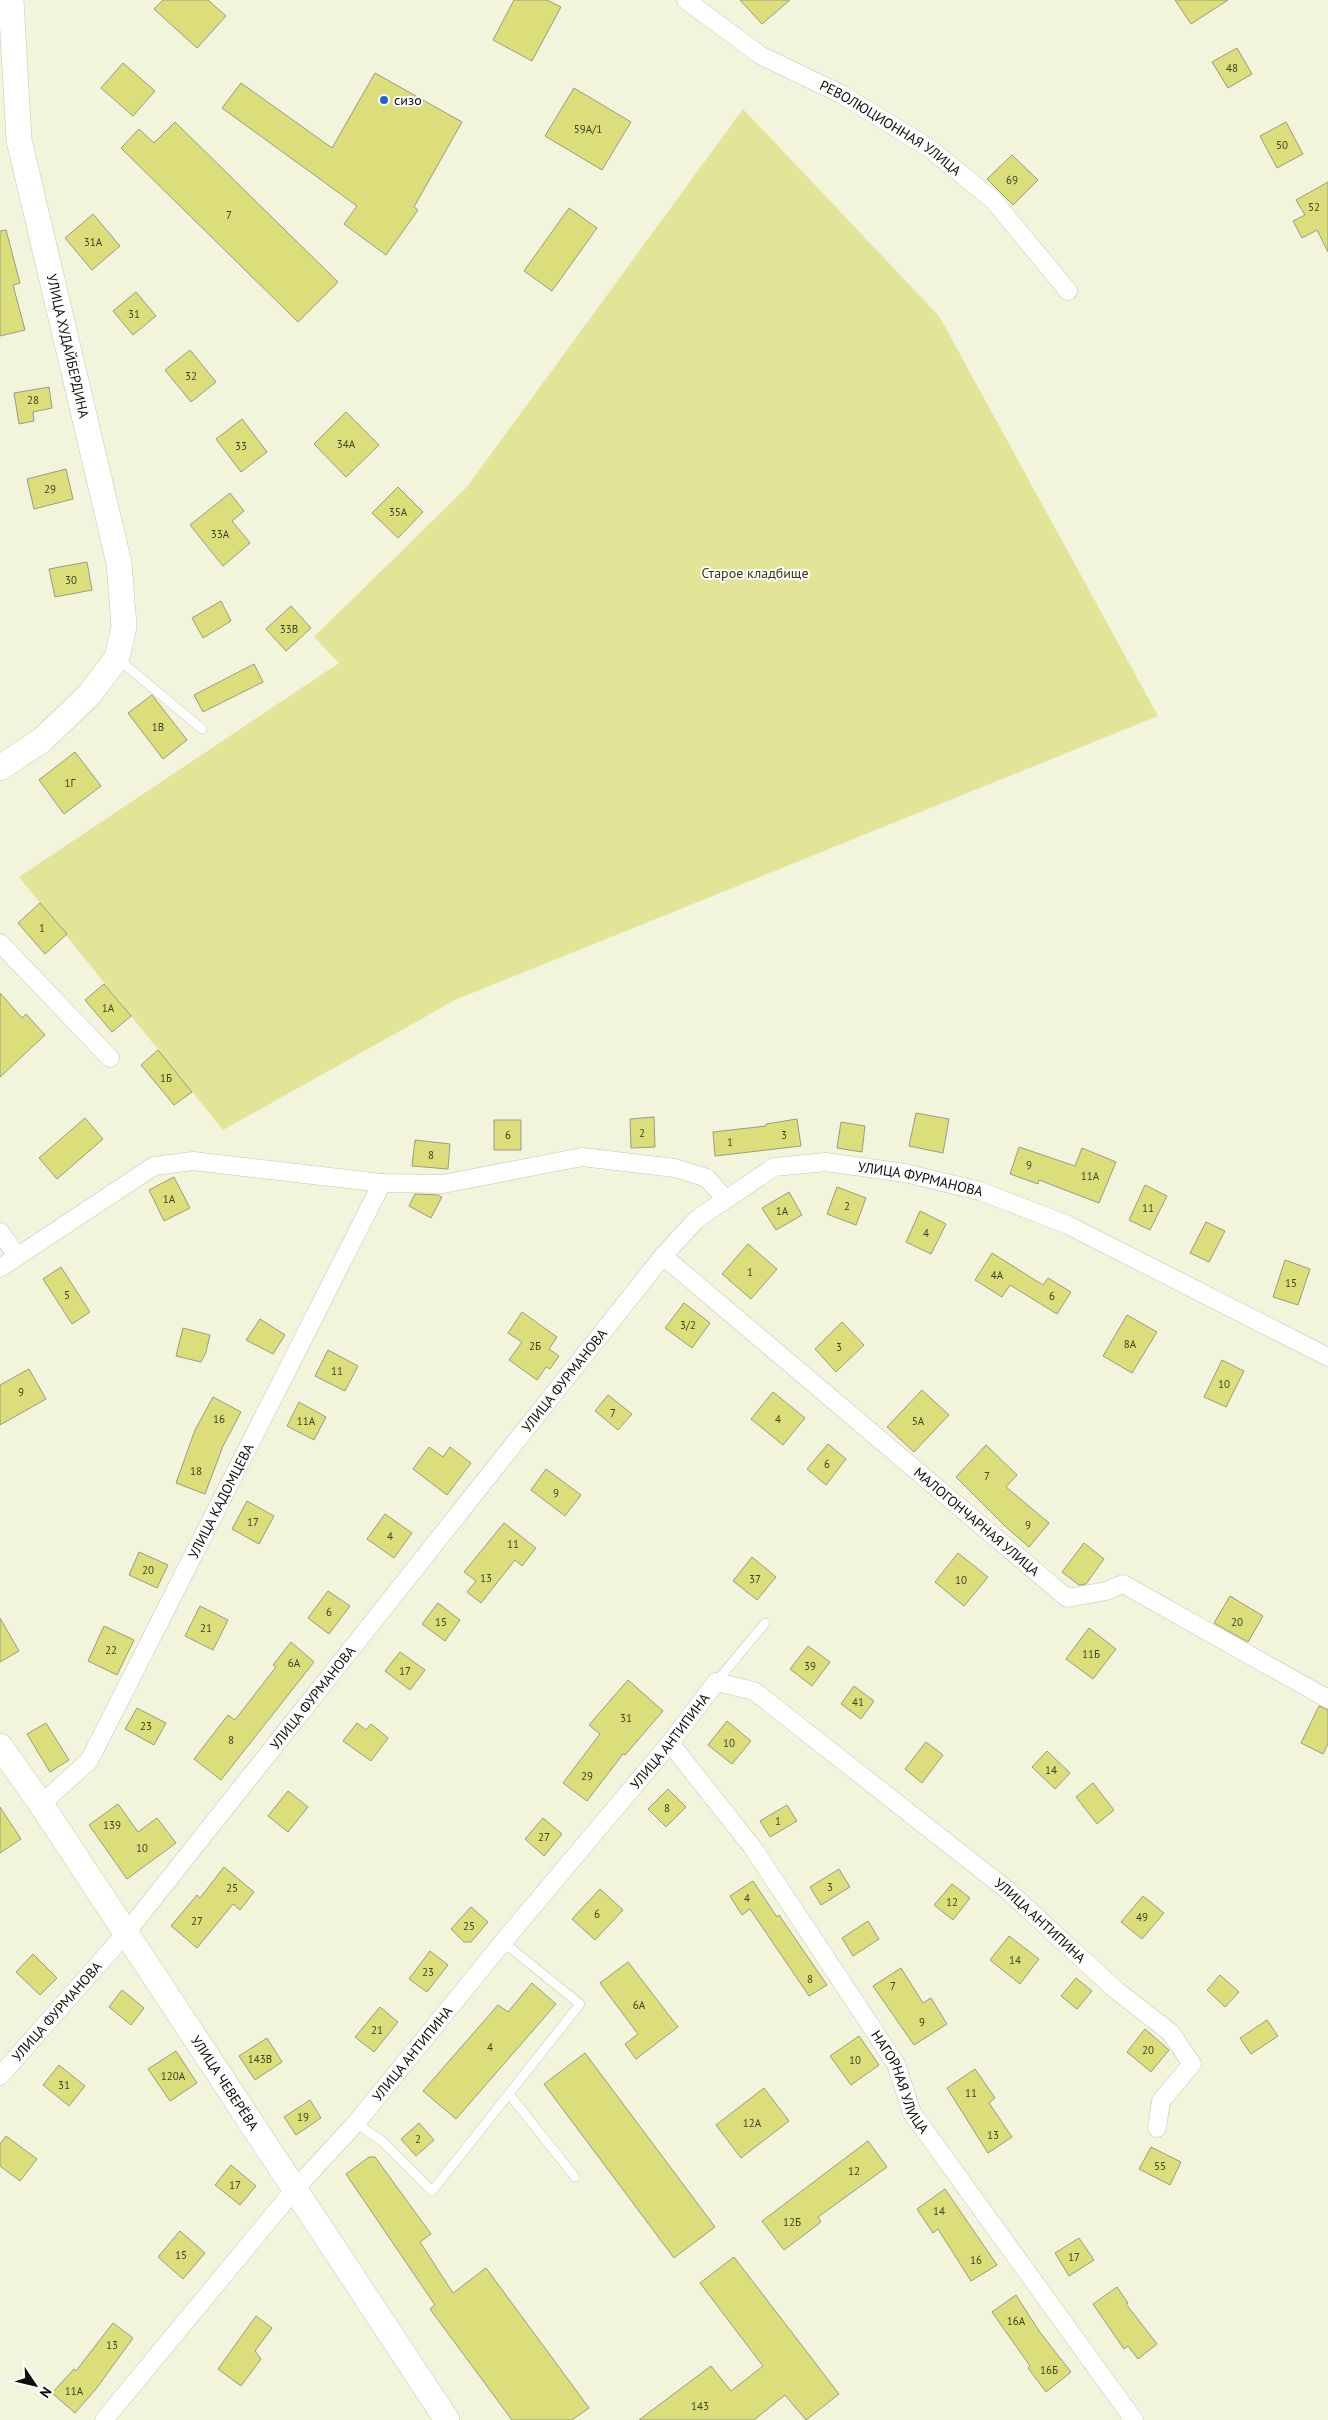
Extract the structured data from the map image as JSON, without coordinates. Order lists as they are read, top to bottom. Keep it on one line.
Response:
{"streets":{"street":["РЕВОЛЮЦИОННАЯ УЛИЦА","УЛИЦА ХУДАЙБЕРДИНА","УЛИЦА ФУРМАНОВА","УЛИЦА КАДОМЦЕВА","МАЛОГОНЧАРНАЯ УЛИЦА","УЛИЦА АНТИПИНА","НАГОРНАЯ УЛИЦА","УЛИЦА ЧЕВЕРЁВА"]},"crossings":[["УЛИЦА ФУРМАНОВА","МАЛОГОНЧАРНАЯ УЛИЦА"],["УЛИЦА ФУРМАНОВА","УЛИЦА ЧЕВЕРЁВА"],["УЛИЦА КАДОМЦЕВА","УЛИЦА ЧЕВЕРЁВА"],["УЛИЦА АНТИПИНА","НАГОРНАЯ УЛИЦА"],["УЛИЦА АНТИПИНА","УЛИЦА ЧЕВЕРЁВА"]],"parks":["Старое кладбище"],"places":["сизо"],"house_numbers":["48","59А/1","50","69","52","7","31А","31","32","28","34А","33","29","35А","33А","30","33В","1В","1Г","1","1А","1Б","2","6","3","1","8","9","11А","1А","2","11","1А","4","1","4А","15","5","6","3/2","8А","2Б","3","11","10","9","7","16","4","11А","5А","6","18","7","9","17","9","4","11","20","13","37","10","6","15","20","21","22","11Б","6А","39","17","41","31","23","8","10","14","29","8","1","139","27","10","3","25","4","12","6","49","27","25","14","23","8","7","6А","9","21","4","20","143В","10","120А","31","11","19","12А","13","2","55","12","17","14","12Б","15","17","16","16А","13","16Б","11А","143"],"north":"bottom right"}
